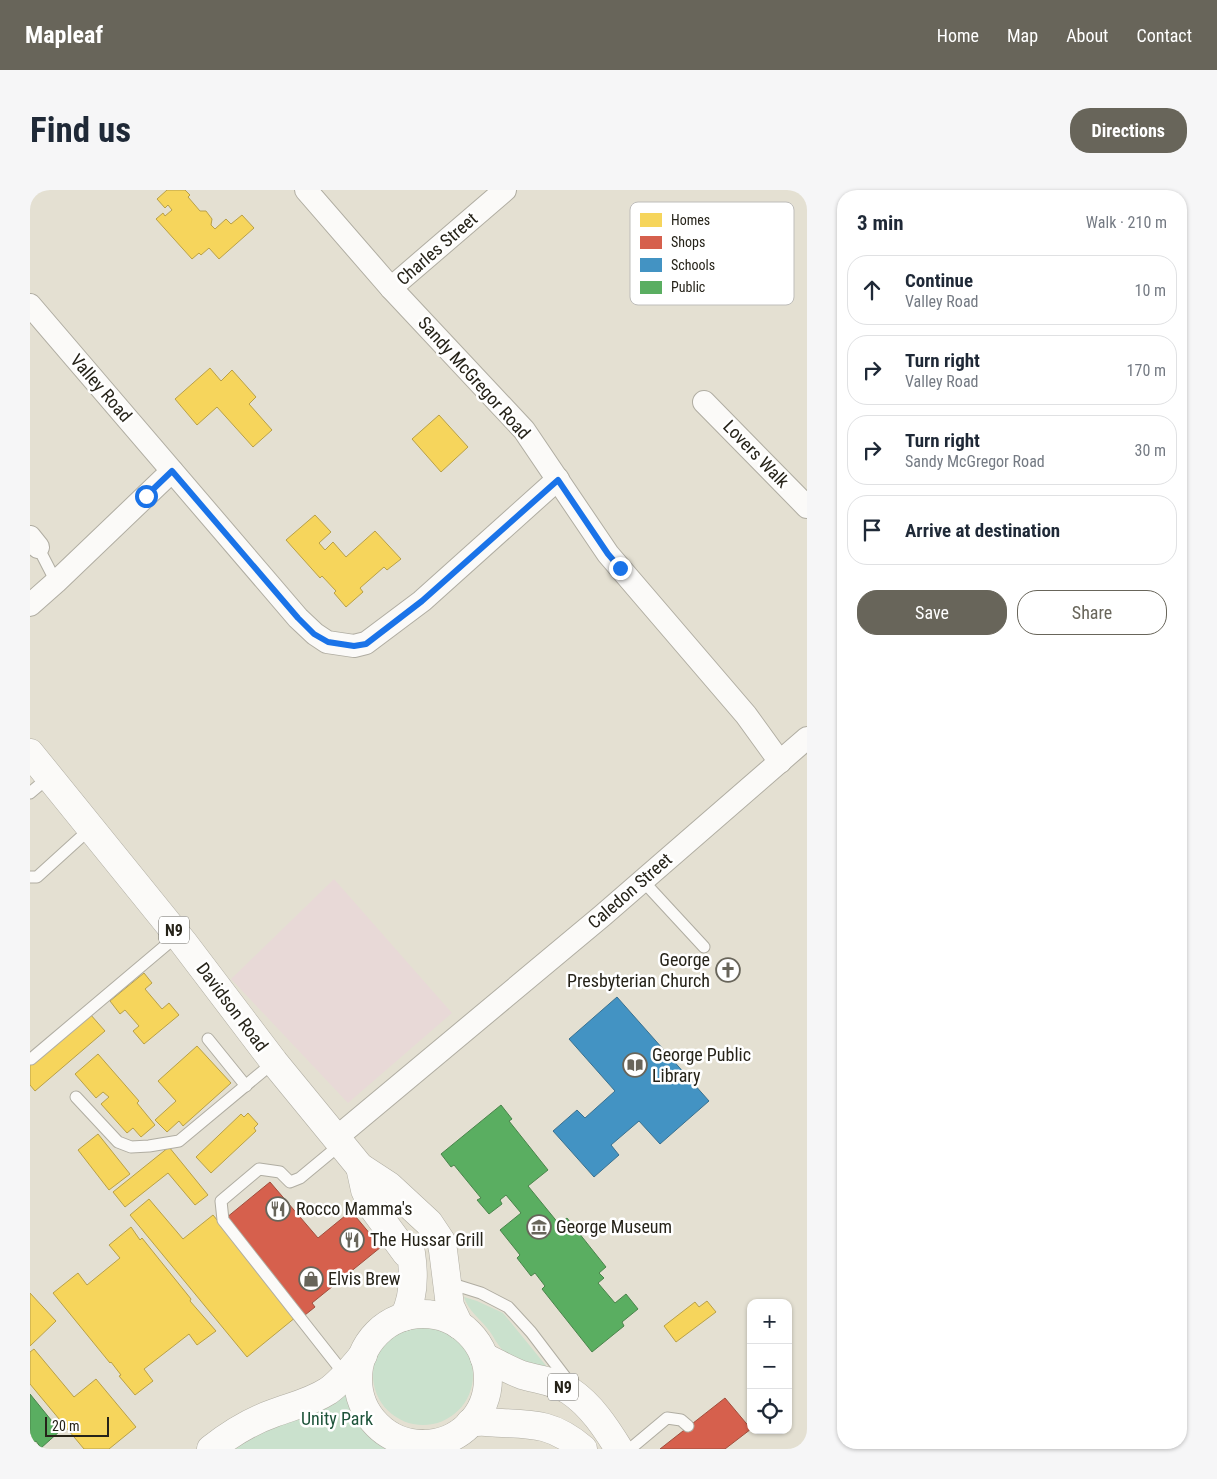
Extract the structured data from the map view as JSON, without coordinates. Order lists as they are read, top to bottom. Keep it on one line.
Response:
{"streets":{"main road":["N9","Davidson Road"],"street":["Charles Street","Sandy McGregor Road","Valley Road","Lovers Walk","Caledon Street"]},"crossings":[["Charles Street","Sandy McGregor Road"],["Sandy McGregor Road","Valley Road"],["Sandy McGregor Road","Caledon Street"],["Caledon Street","Davidson Road"],["N9","Davidson Road"]],"parks":["Unity Park"],"places":{"church":["George Presbyterian Church"],"library":["George Public Library"],"restaurant":["Rocco Mamma's","The Hussar Grill"],"museum":["George Museum"],"shop":["Elvis Brew"]},"legend":["Homes","Shops","Schools","Public"],"scale_bar":"20 m","page":{"header":"Mapleaf","nav":["Home","Map","About","Contact"],"buttons":["Directions",["Save","Share"]],"title":"Find us","heading":["3 min","Walk · 210 m"],"list":[["Continue","Valley Road","10 m"],["Turn right","Valley Road","170 m"],["Turn right","Sandy McGregor Road","30 m"],"Arrive at destination"],"map_buttons":["+","−"],"scale":"20 m"}}
